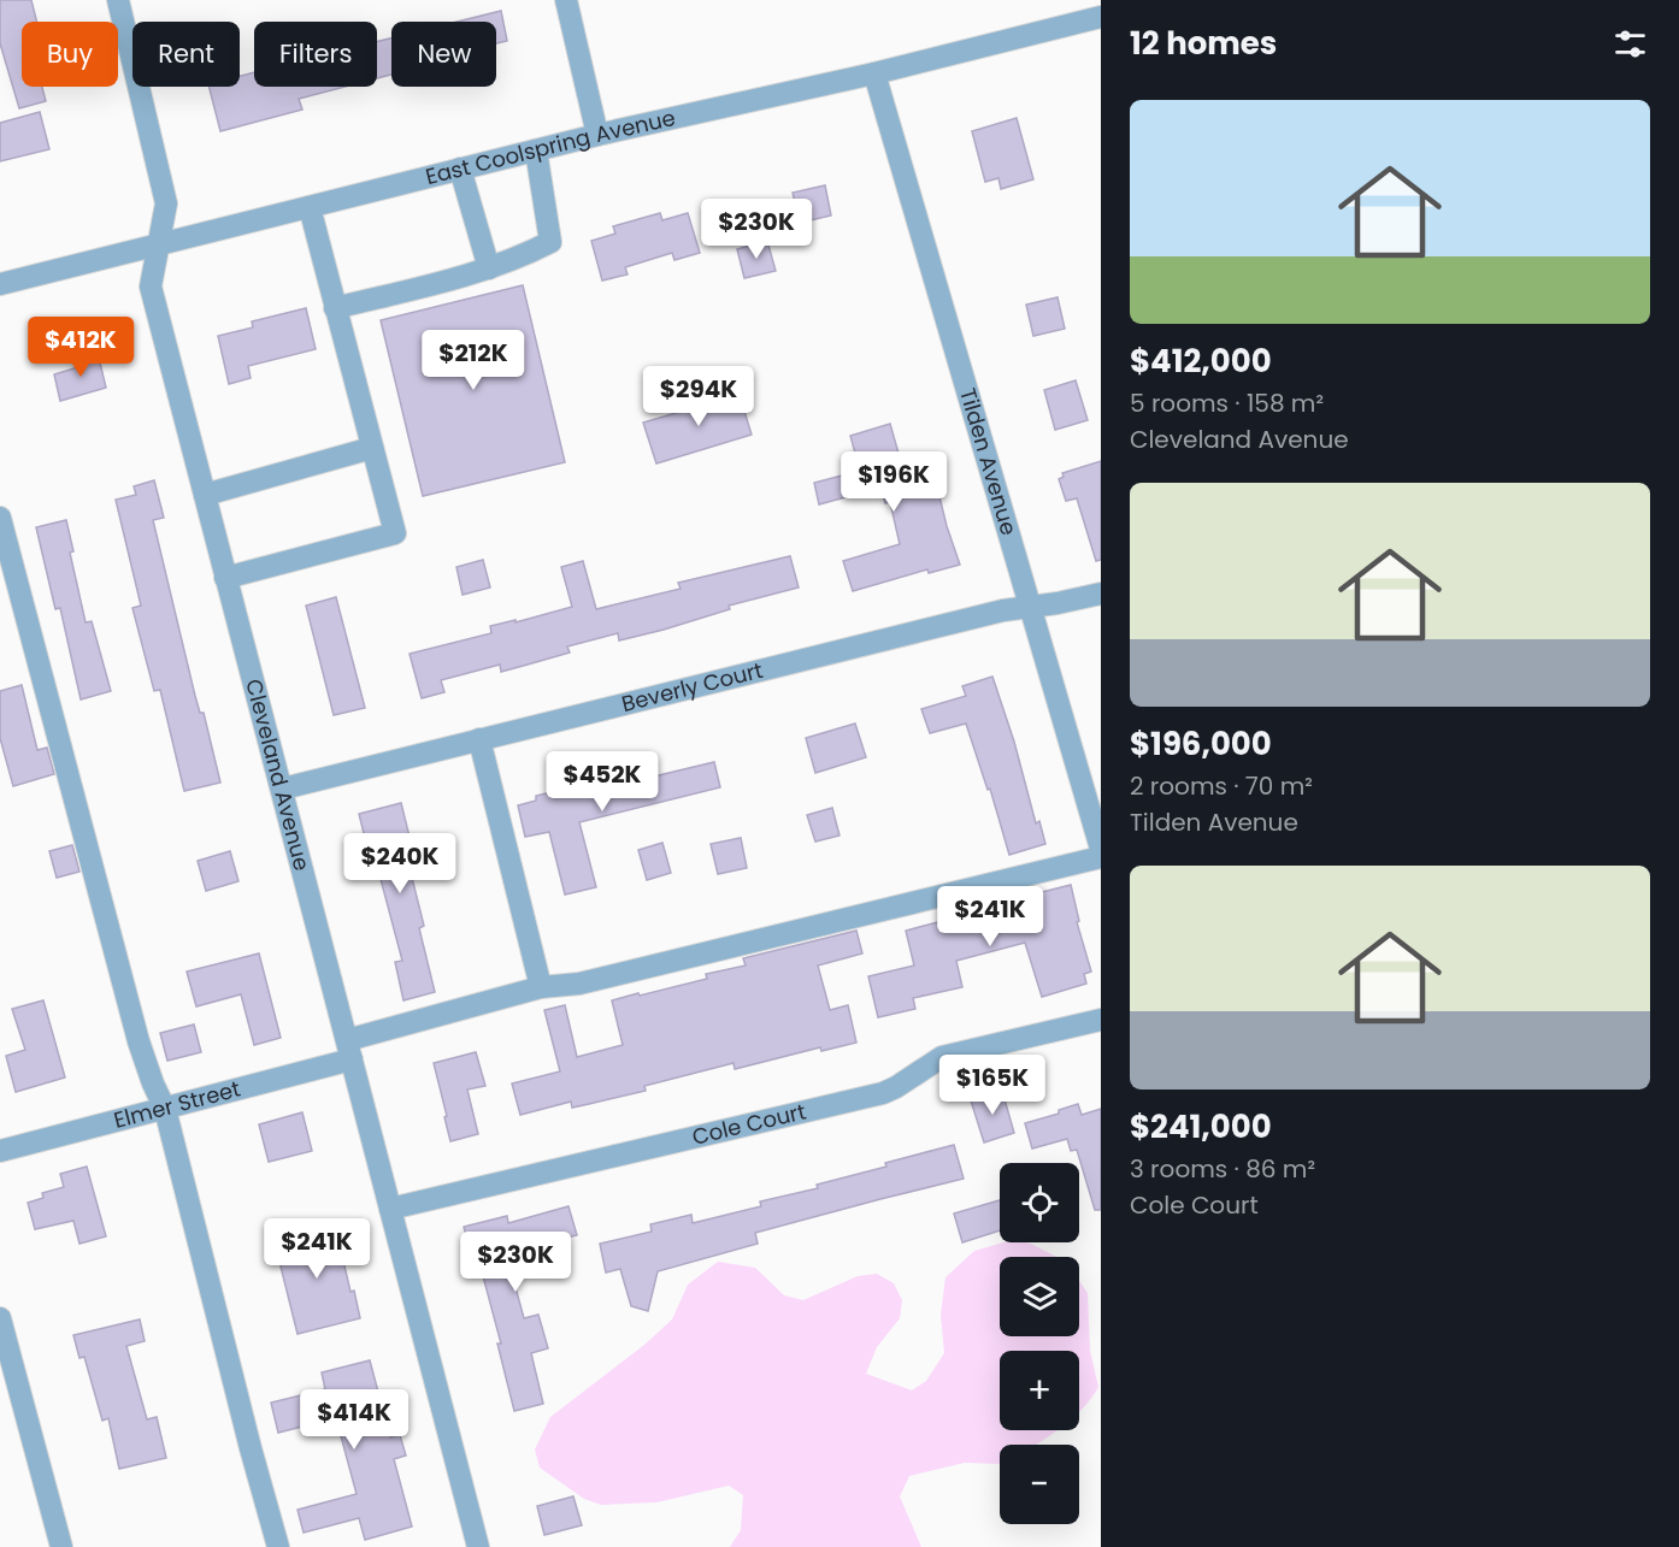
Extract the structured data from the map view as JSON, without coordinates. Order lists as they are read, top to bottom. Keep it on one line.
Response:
{"streets":{"street":["East Coolspring Avenue","Tilden Avenue","Beverly Court","Cleveland Avenue","Elmer Street","Cole Court"]},"crossings":[["East Coolspring Avenue","Tilden Avenue"],["East Coolspring Avenue","Cleveland Avenue"],["Tilden Avenue","Beverly Court"],["Beverly Court","Cleveland Avenue"],["Cleveland Avenue","Elmer Street"],["Cleveland Avenue","Cole Court"]],"page":{"heading":"12 homes","chip":["Buy","Rent","Filters","New"],"list":[{"name":"$412,000","note":"5 rooms · 158 m² · Cleveland Avenue"},{"name":"$196,000","note":"2 rooms · 70 m² · Tilden Avenue"},{"name":"$241,000","note":"3 rooms · 86 m² · Cole Court"}],"price":["$230K","$412K","$212K","$294K","$196K","$452K","$240K","$241K","$165K","$241K","$230K","$414K"],"map_buttons":["+","−"]}}
